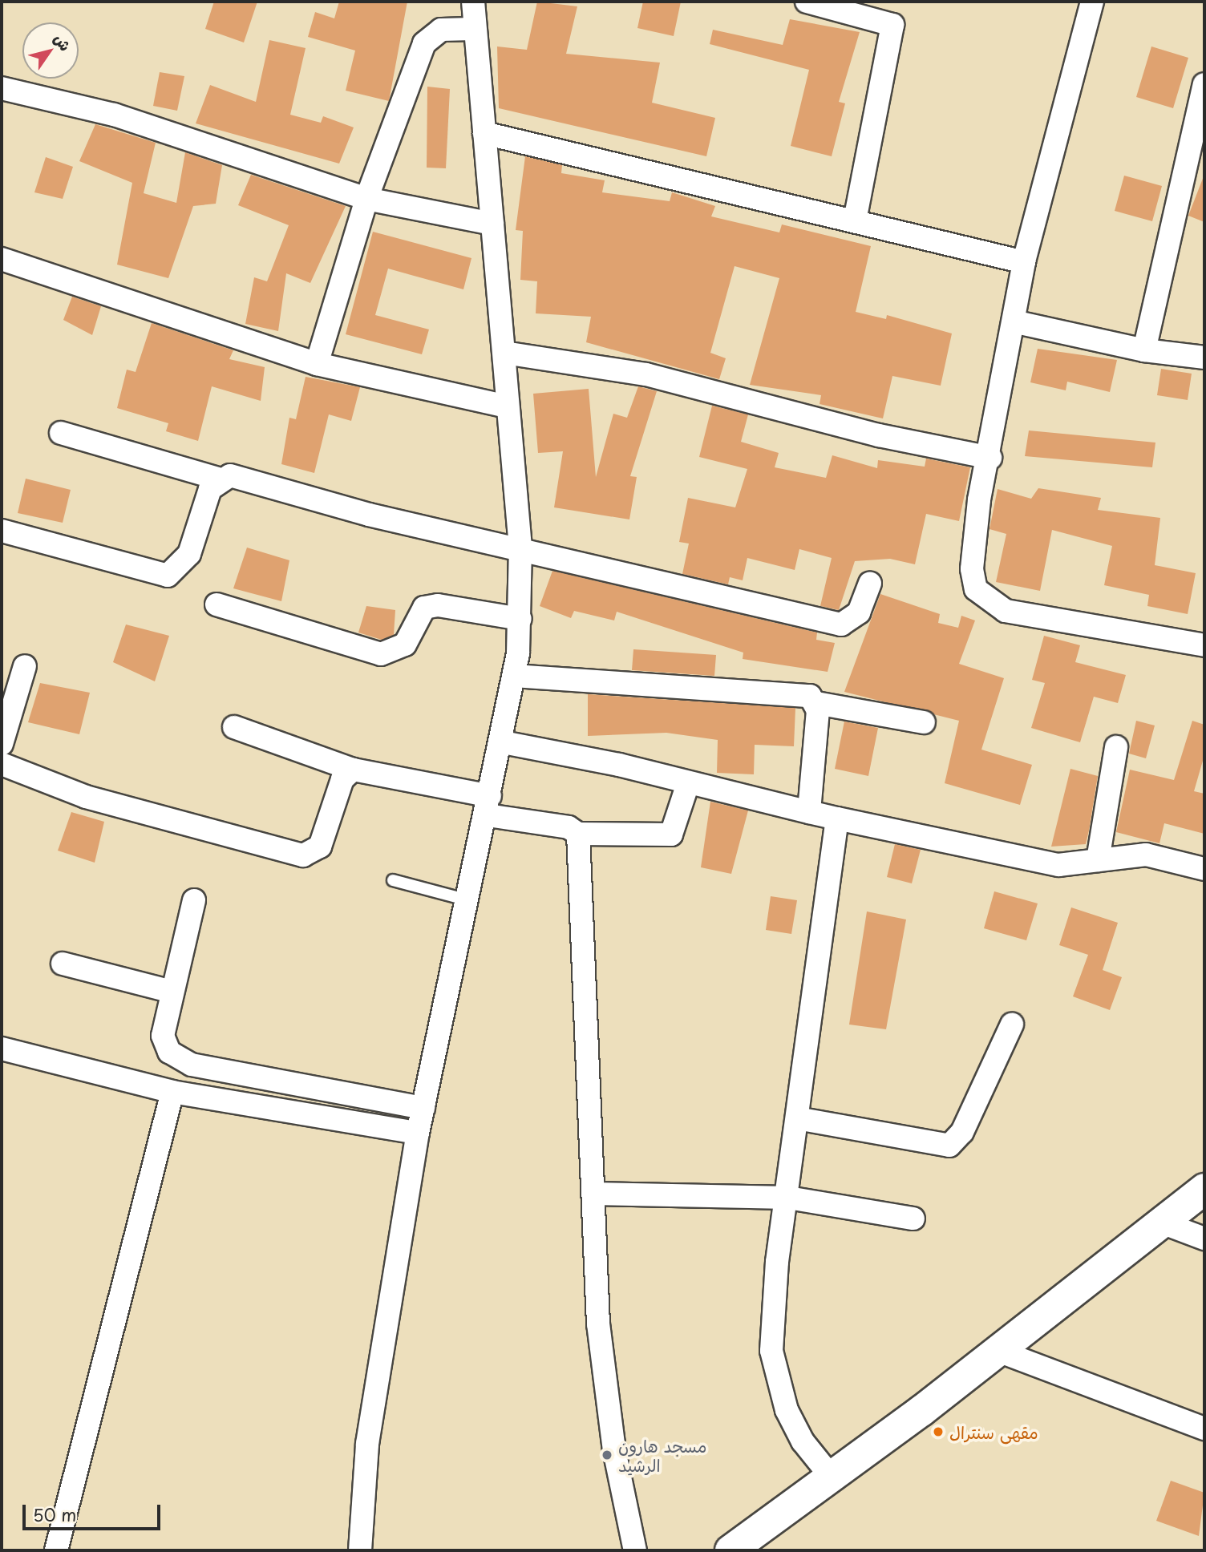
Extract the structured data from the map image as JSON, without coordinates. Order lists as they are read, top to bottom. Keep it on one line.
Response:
{"places":["مقهى سنترال","مسجد هارون الرشيد"],"scale_bar":"50 m","north":"top right"}
